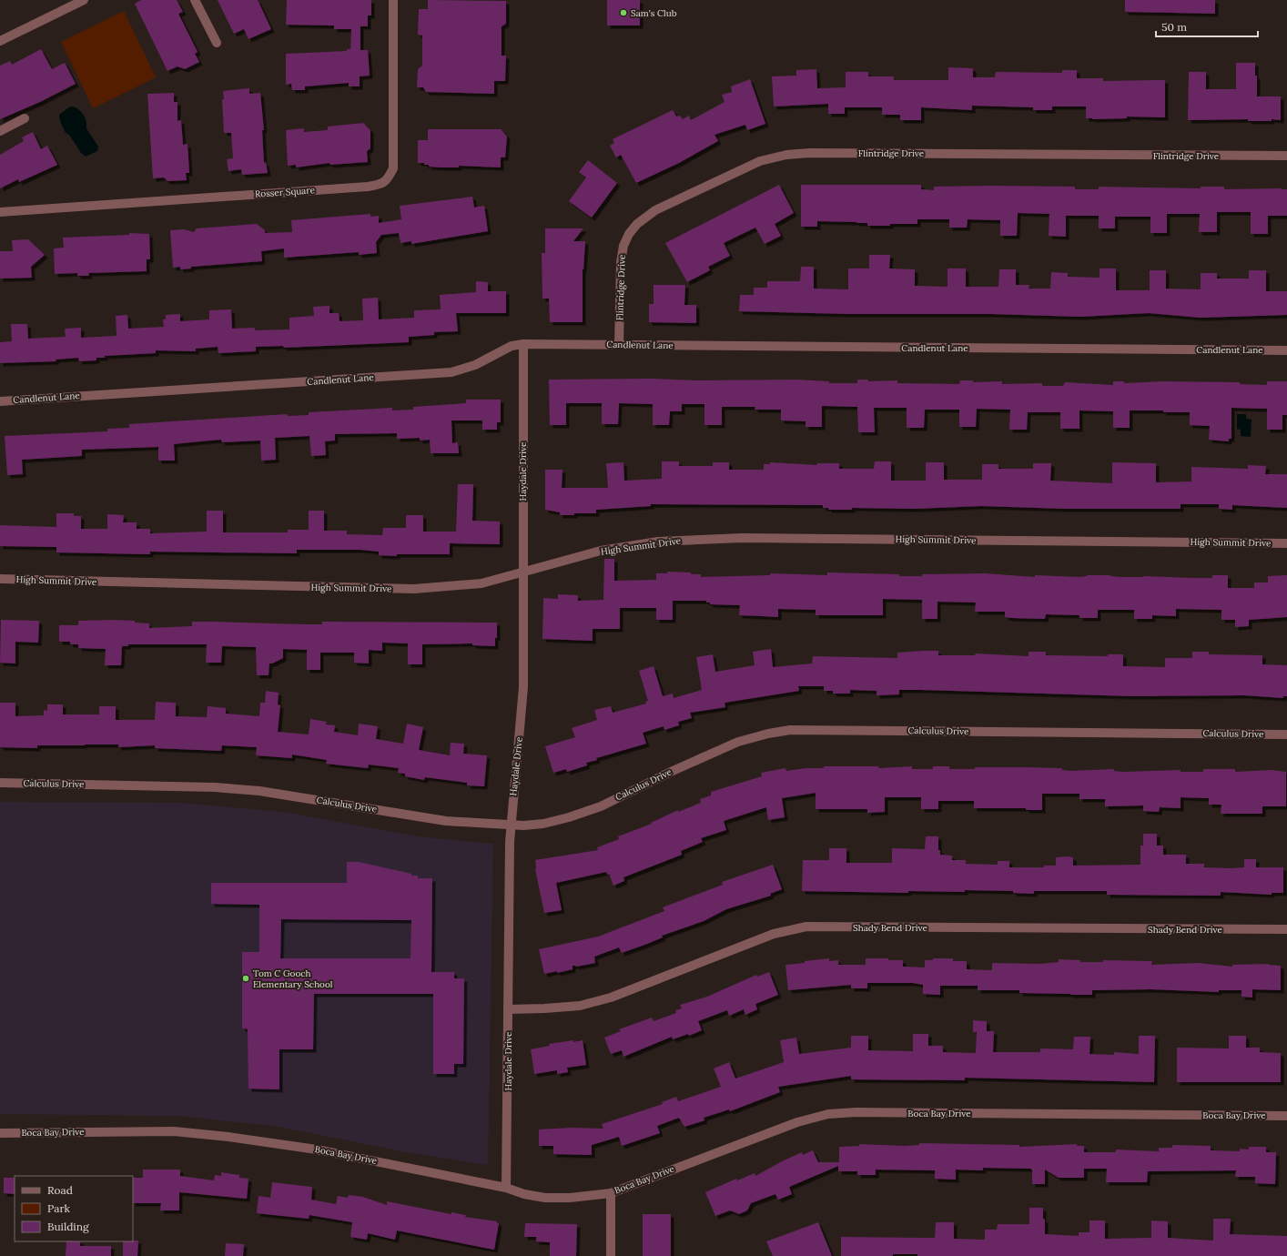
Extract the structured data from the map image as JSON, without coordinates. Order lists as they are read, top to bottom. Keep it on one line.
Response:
{"streets":{"street":["Flintridge Drive","Rosser Square","Candlenut Lane","Haydale Drive","High Summit Drive","Calculus Drive","Shady Bend Drive","Boca Bay Drive"]},"crossings":[["Flintridge Drive","Candlenut Lane"],["Candlenut Lane","Haydale Drive"],["Haydale Drive","High Summit Drive"],["Haydale Drive","Calculus Drive"],["Haydale Drive","Shady Bend Drive"],["Haydale Drive","Boca Bay Drive"]],"places":["Sam's Club","Tom C Gooch Elementary School"],"legend":["Road","Park","Building"],"scale_bar":"50 m"}
